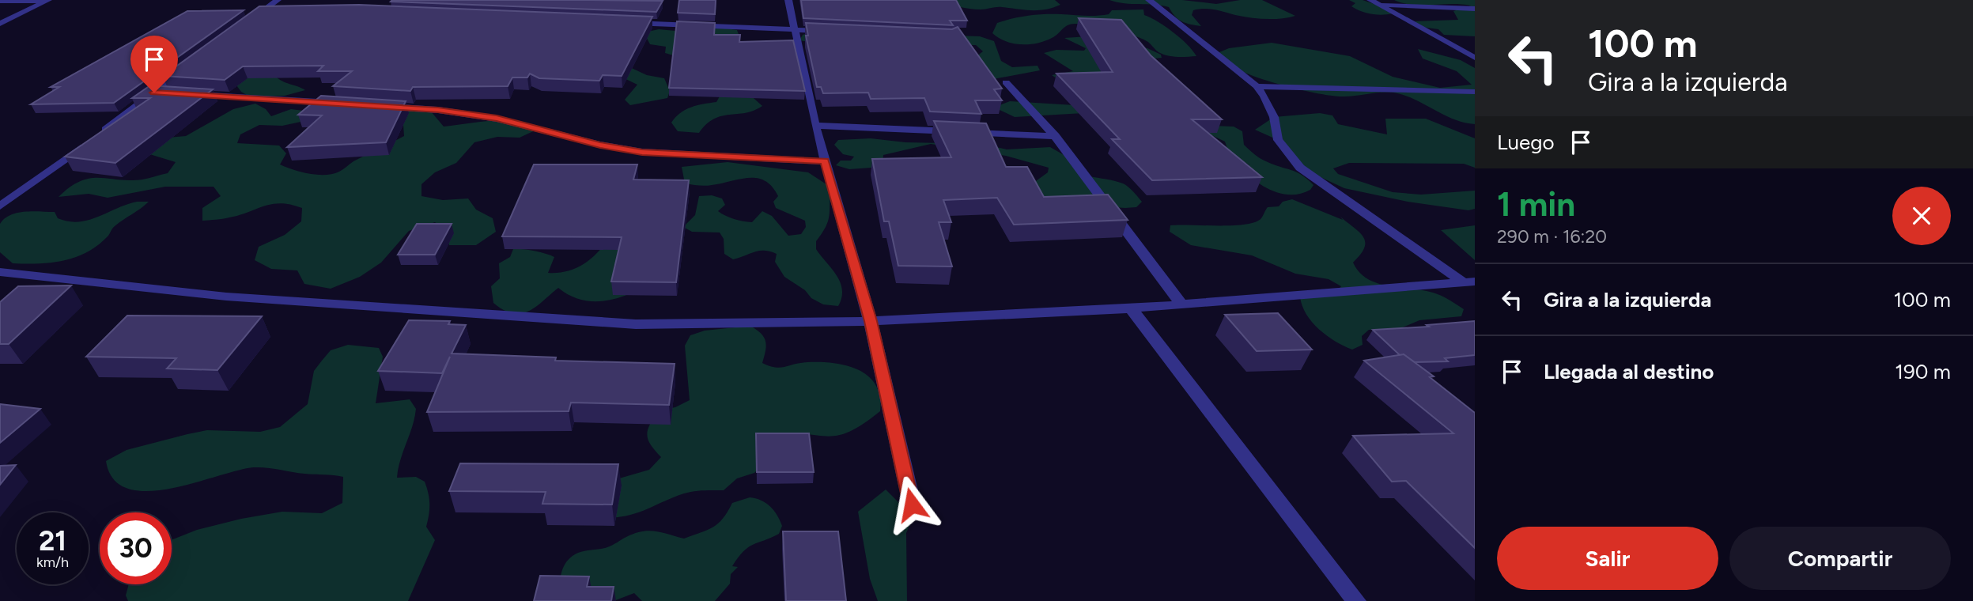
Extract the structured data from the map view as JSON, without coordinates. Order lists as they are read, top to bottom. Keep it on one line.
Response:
{"page":{"turn":["100 m","Gira a la izquierda"],"then":"Luego","heading":["1 min","290 m · 16:20"],"list":[{"name":"Gira a la izquierda","value":"100 m"},{"name":"Llegada al destino","value":"190 m"}],"speed":"21 km/h","limit":"30","buttons":["Salir","Compartir"]}}
